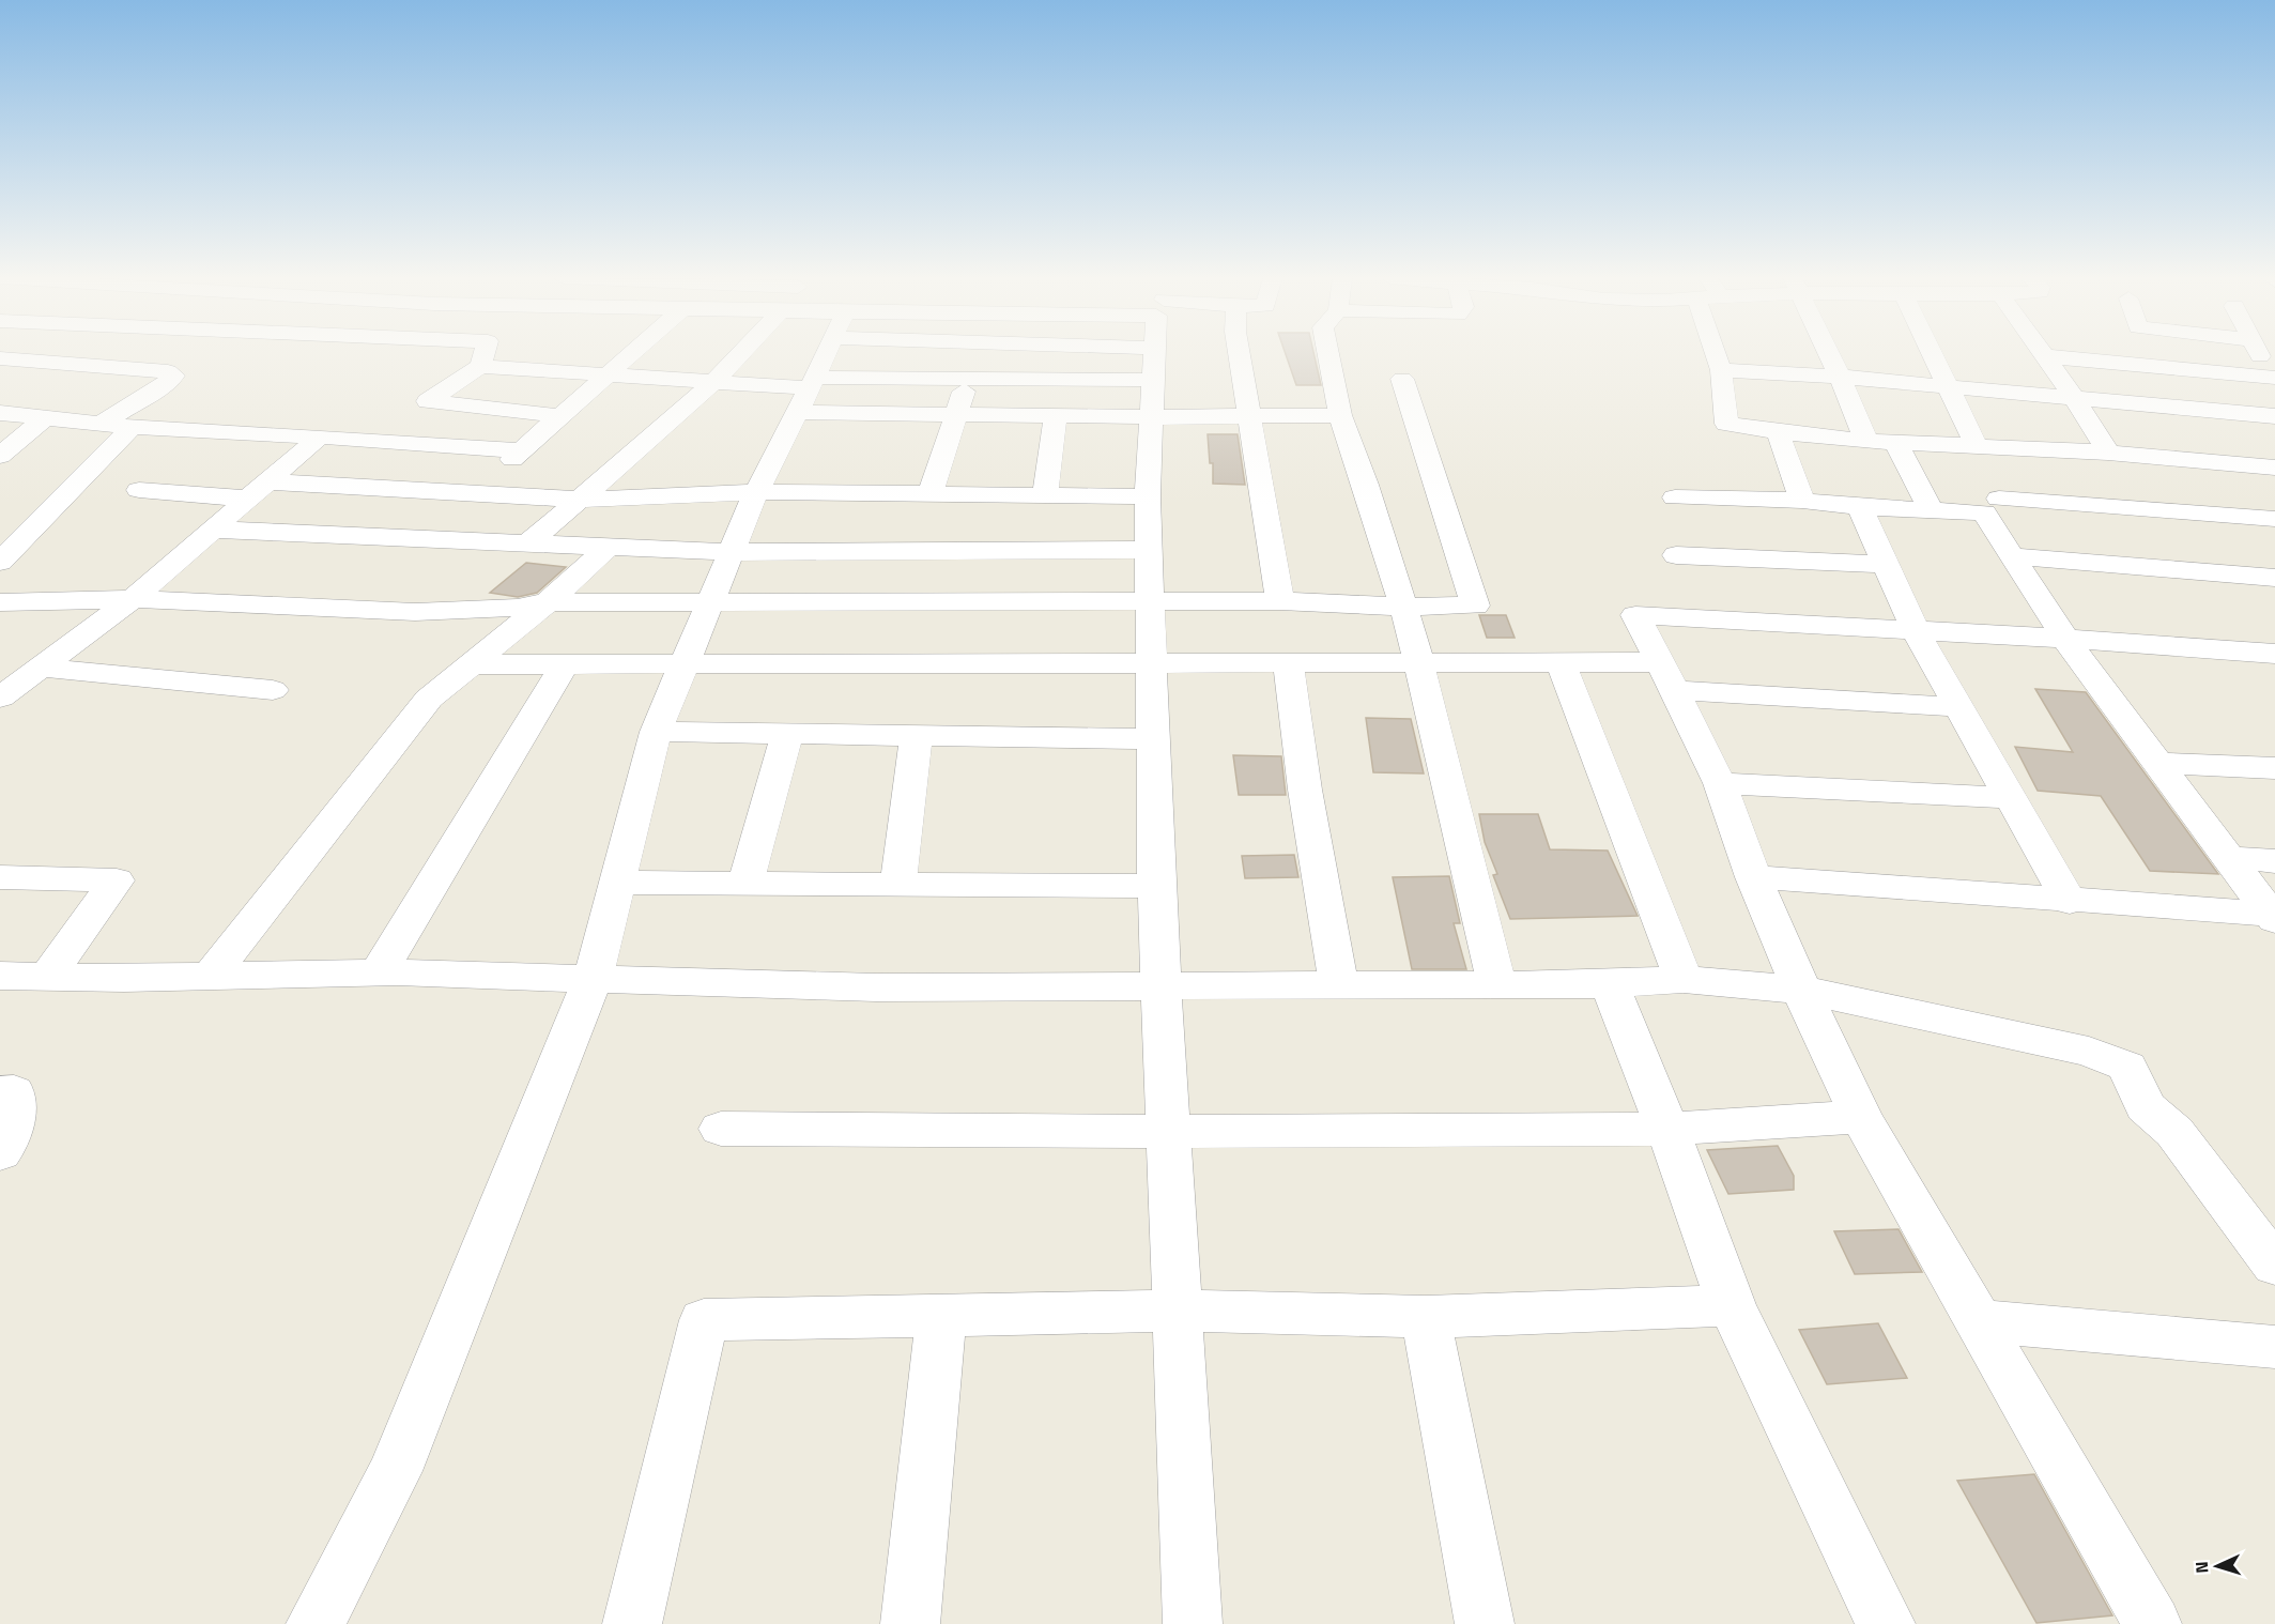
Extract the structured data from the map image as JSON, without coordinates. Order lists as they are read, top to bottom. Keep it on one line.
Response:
{"north":"left"}
